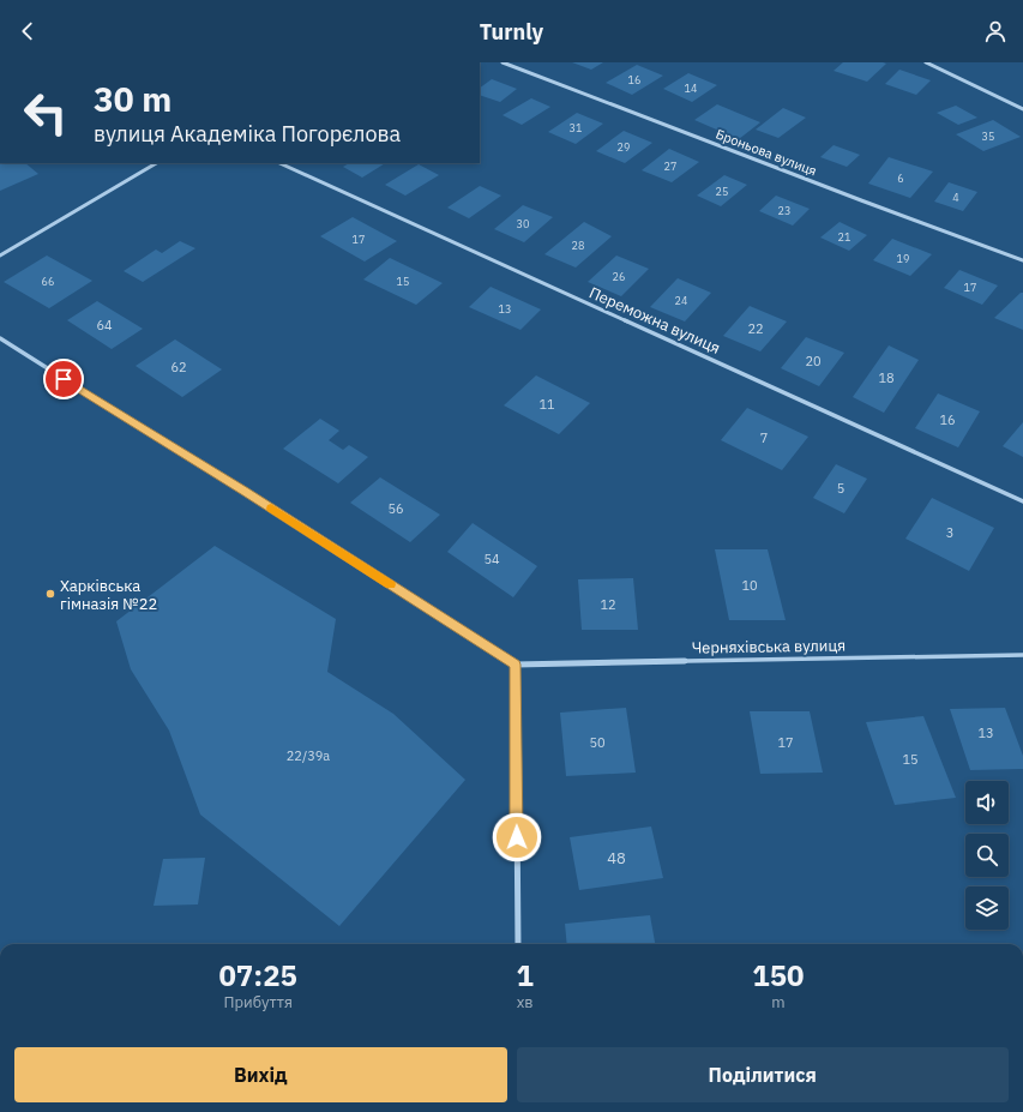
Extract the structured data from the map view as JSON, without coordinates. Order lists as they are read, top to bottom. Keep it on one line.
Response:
{"streets":{"street":["Броньова вулиця","Переможна вулиця","Черняхівська вулиця"]},"places":["Харківська гімназія №22"],"house_numbers":["16","14","31","35","29","27","6","25","4","23","30","21","17","28","19","26","66","15","17","24","13","64","22","20","62","18","11","16","7","5","56","3","54","10","12","13","50","17","22/39а","15","48"],"page":{"header":"Turnly","turn":["30 m","вулиця Академіка Погорєлова"],"eta":["07:25","Прибуття","1","хв","150","m"],"buttons":["Вихід","Поділитися"]}}
